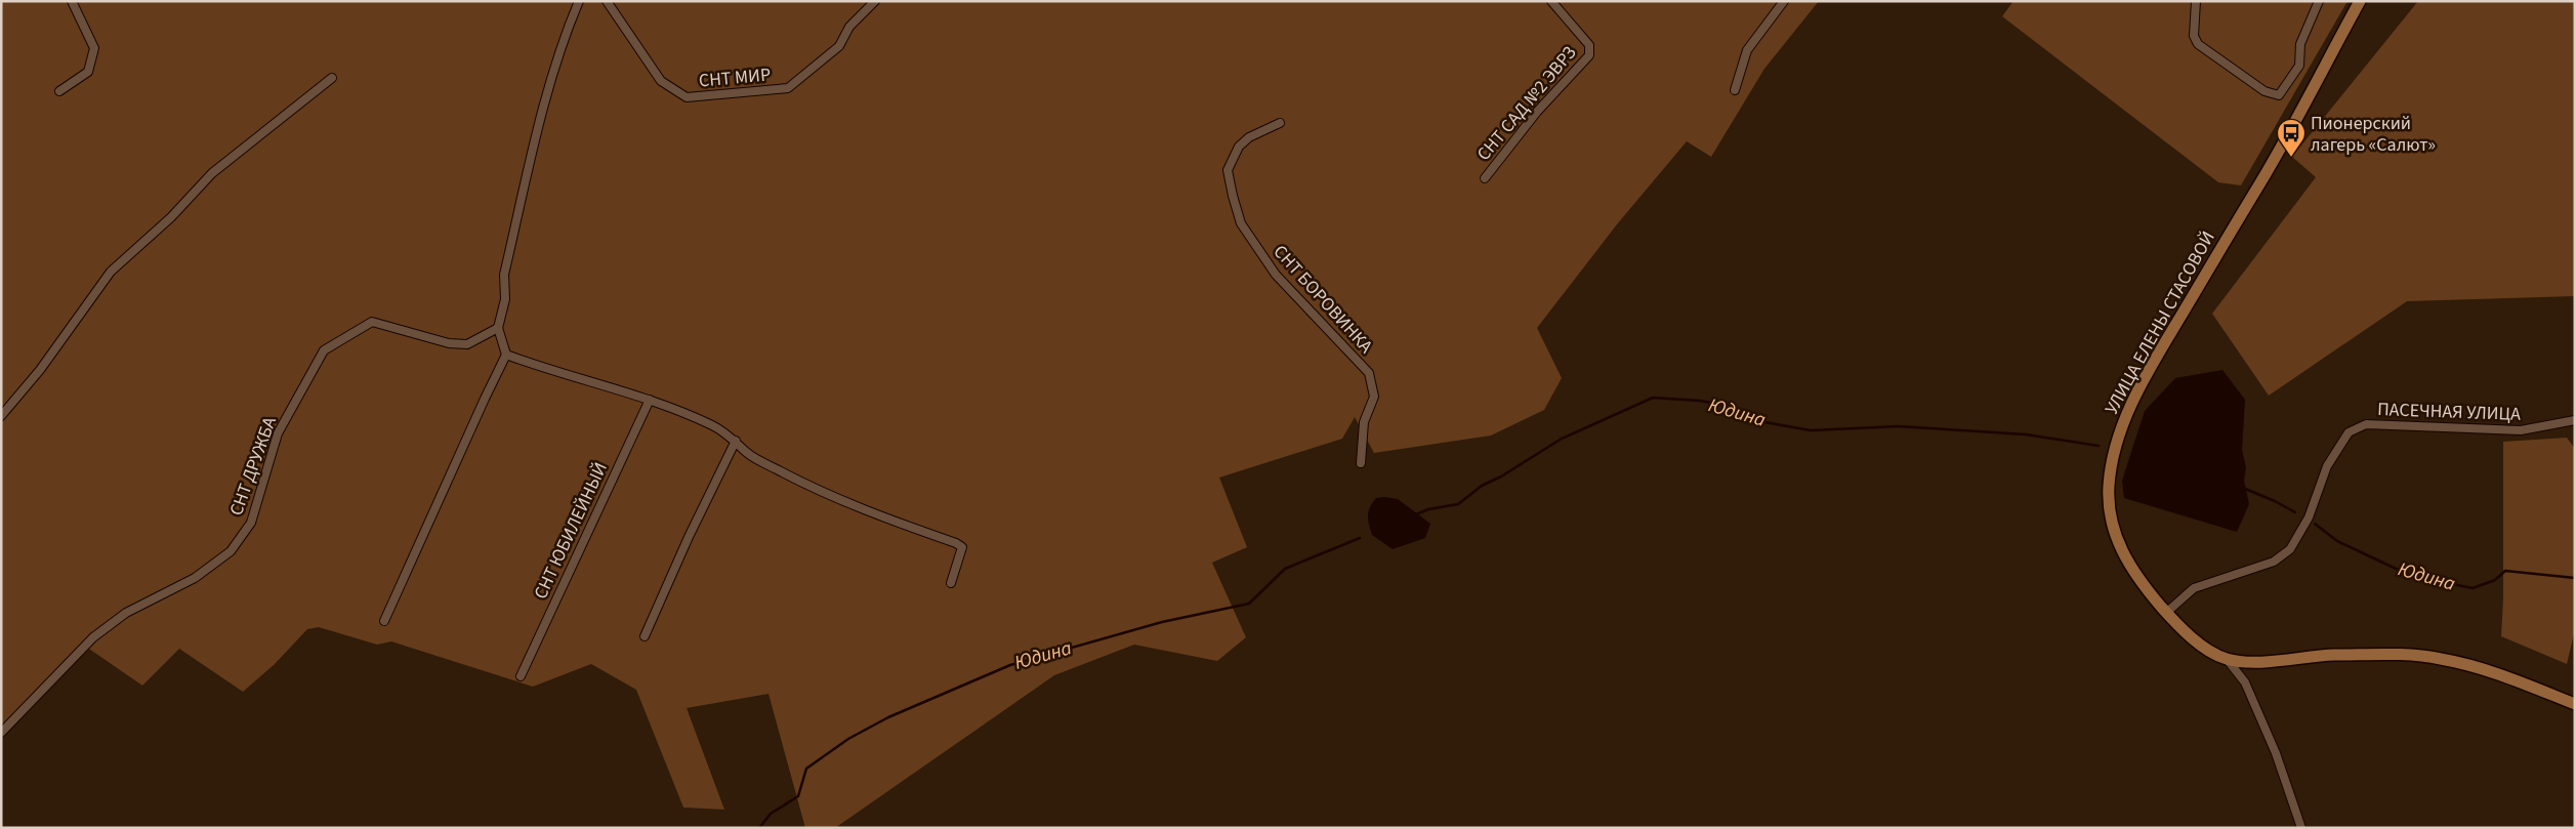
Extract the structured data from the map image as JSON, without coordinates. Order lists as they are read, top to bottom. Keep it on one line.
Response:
{"streets":{"main road":["УЛИЦА ЕЛЕНЫ СТАСОВОЙ"],"street":["СНТ МИР","СНТ САД №2 ЭВРЗ","СНТ БОРОВИНКА","ПАСЕЧНАЯ УЛИЦА","СНТ ДРУЖБА","СНТ ЮБИЛЕЙНЫЙ"]},"crossings":[["УЛИЦА ЕЛЕНЫ СТАСОВОЙ","ПАСЕЧНАЯ УЛИЦА"]],"water":["Юдина"],"places":{"bus stop":["Пионерский лагерь «Салют»"]}}
